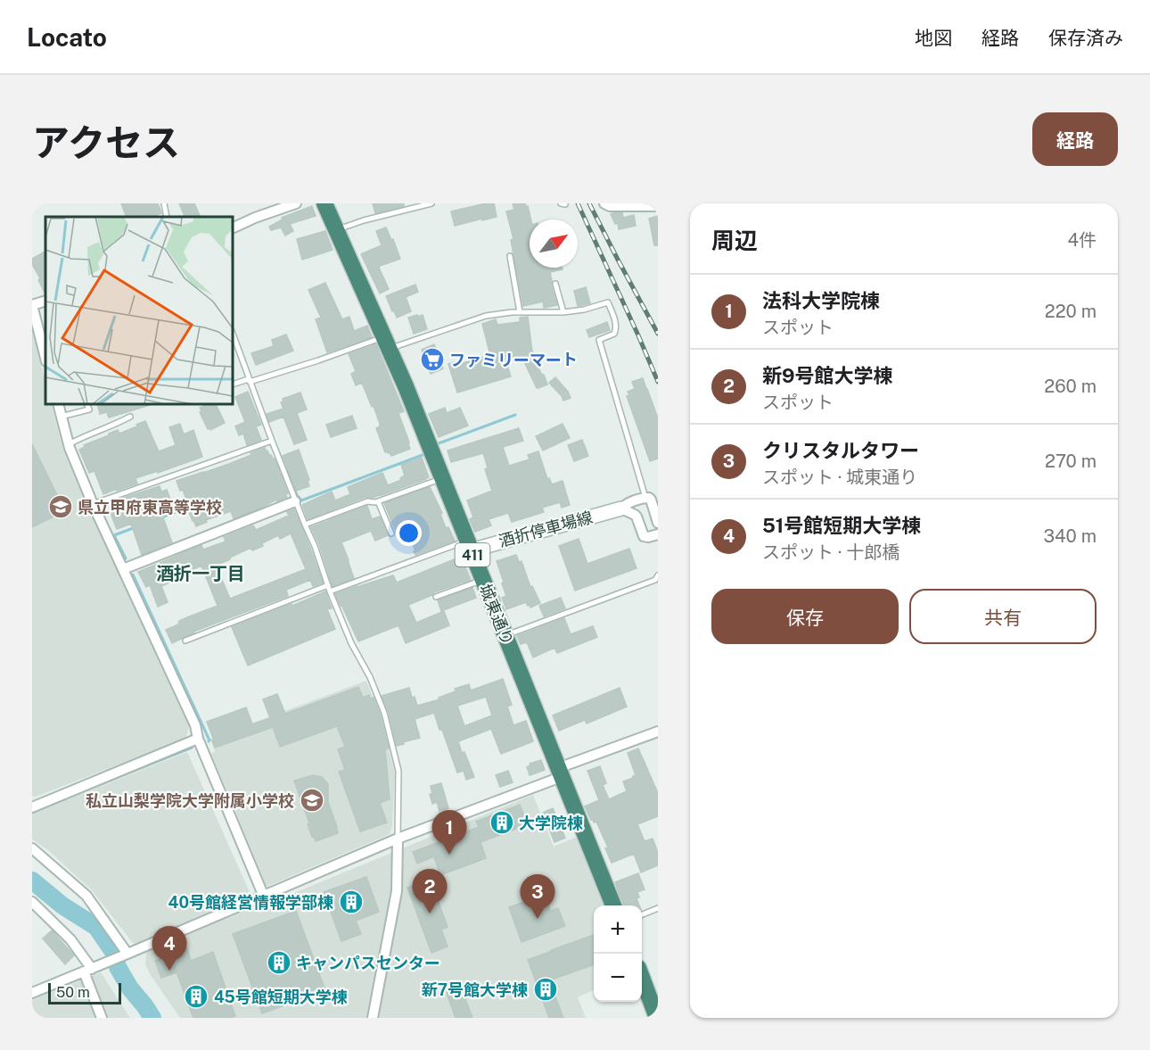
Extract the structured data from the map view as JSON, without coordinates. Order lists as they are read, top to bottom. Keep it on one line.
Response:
{"streets":{"highway":["411","城東通り"],"main road":["酒折停車場線"]},"crossings":[["酒折停車場線","城東通り"]],"districts":["酒折一丁目"],"places":{"supermarket":["ファミリーマート"],"school or university":["県立甲府東高等学校","私立山梨学院大学附属小学校"],"building":["大学院棟","40号館経営情報学部棟","キャンパスセンター","新7号館大学棟","45号館短期大学棟"]},"scale_bar":"50 m","north":"top right","page":{"header":"Locato","nav":["地図","経路","保存済み"],"title":"アクセス","buttons":["経路",["保存","共有"]],"heading":["周辺","4件"],"list":[{"mark":"1","name":"法科大学院棟","note":"スポット","value":"220 m"},{"mark":"2","name":"新9号館大学棟","note":"スポット","value":"260 m"},{"mark":"3","name":"クリスタルタワー","note":"スポット · 城東通り","value":"270 m"},{"mark":"4","name":"51号館短期大学棟","note":"スポット · 十郎橋","value":"340 m"}],"pins":["1","2","3","4"],"map_buttons":["+","−"],"scale":"50 m"}}
